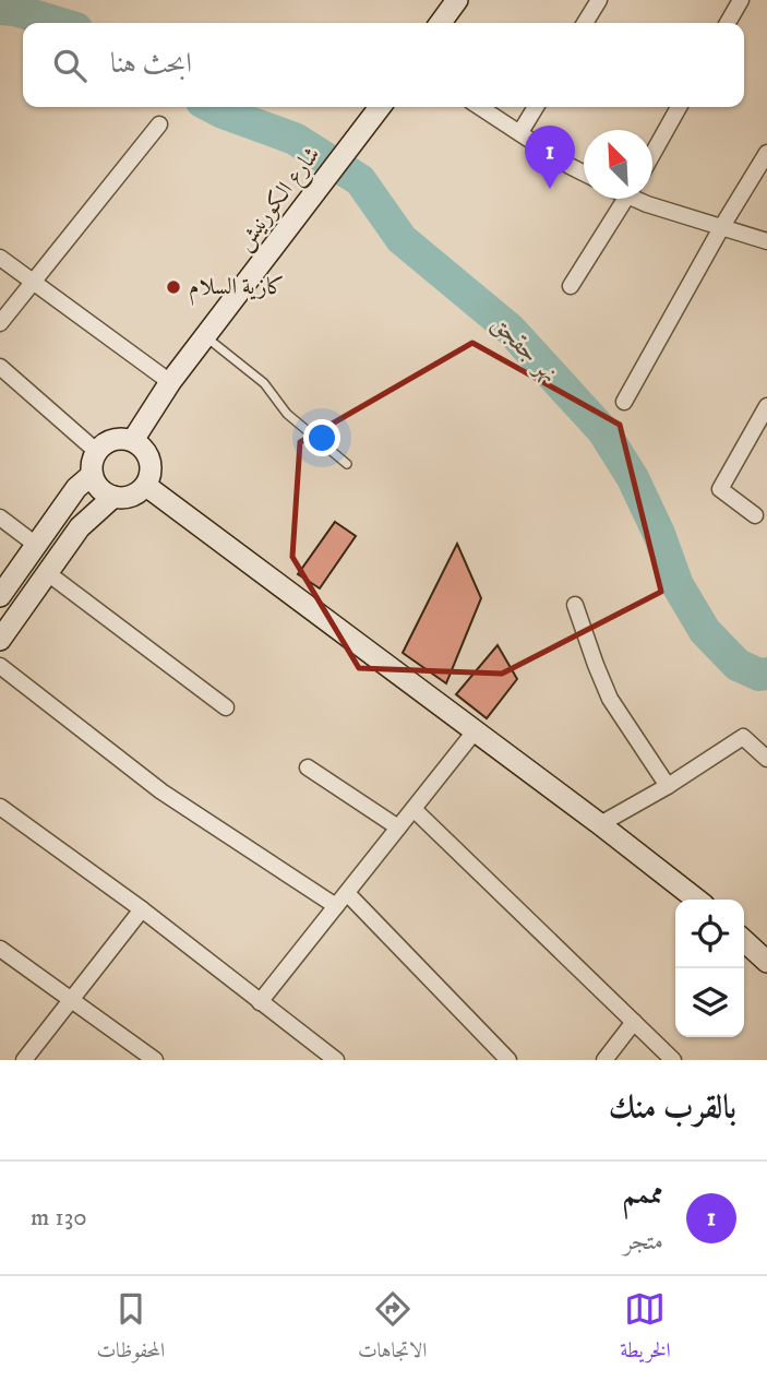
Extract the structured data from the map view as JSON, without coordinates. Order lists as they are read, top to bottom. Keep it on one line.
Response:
{"streets":{"street":["شارع الكورنيش"]},"water":["نهر جقجق"],"places":["كازية السلام"],"north":"top left","page":{"search":"ابحث هنا","pins":"1","heading":"بالقرب منك","list":[{"mark":"1","name":"مممم","note":"متجر","value":"130 m"}],"nav":["الخريطة","الاتجاهات","المحفوظات"]}}
